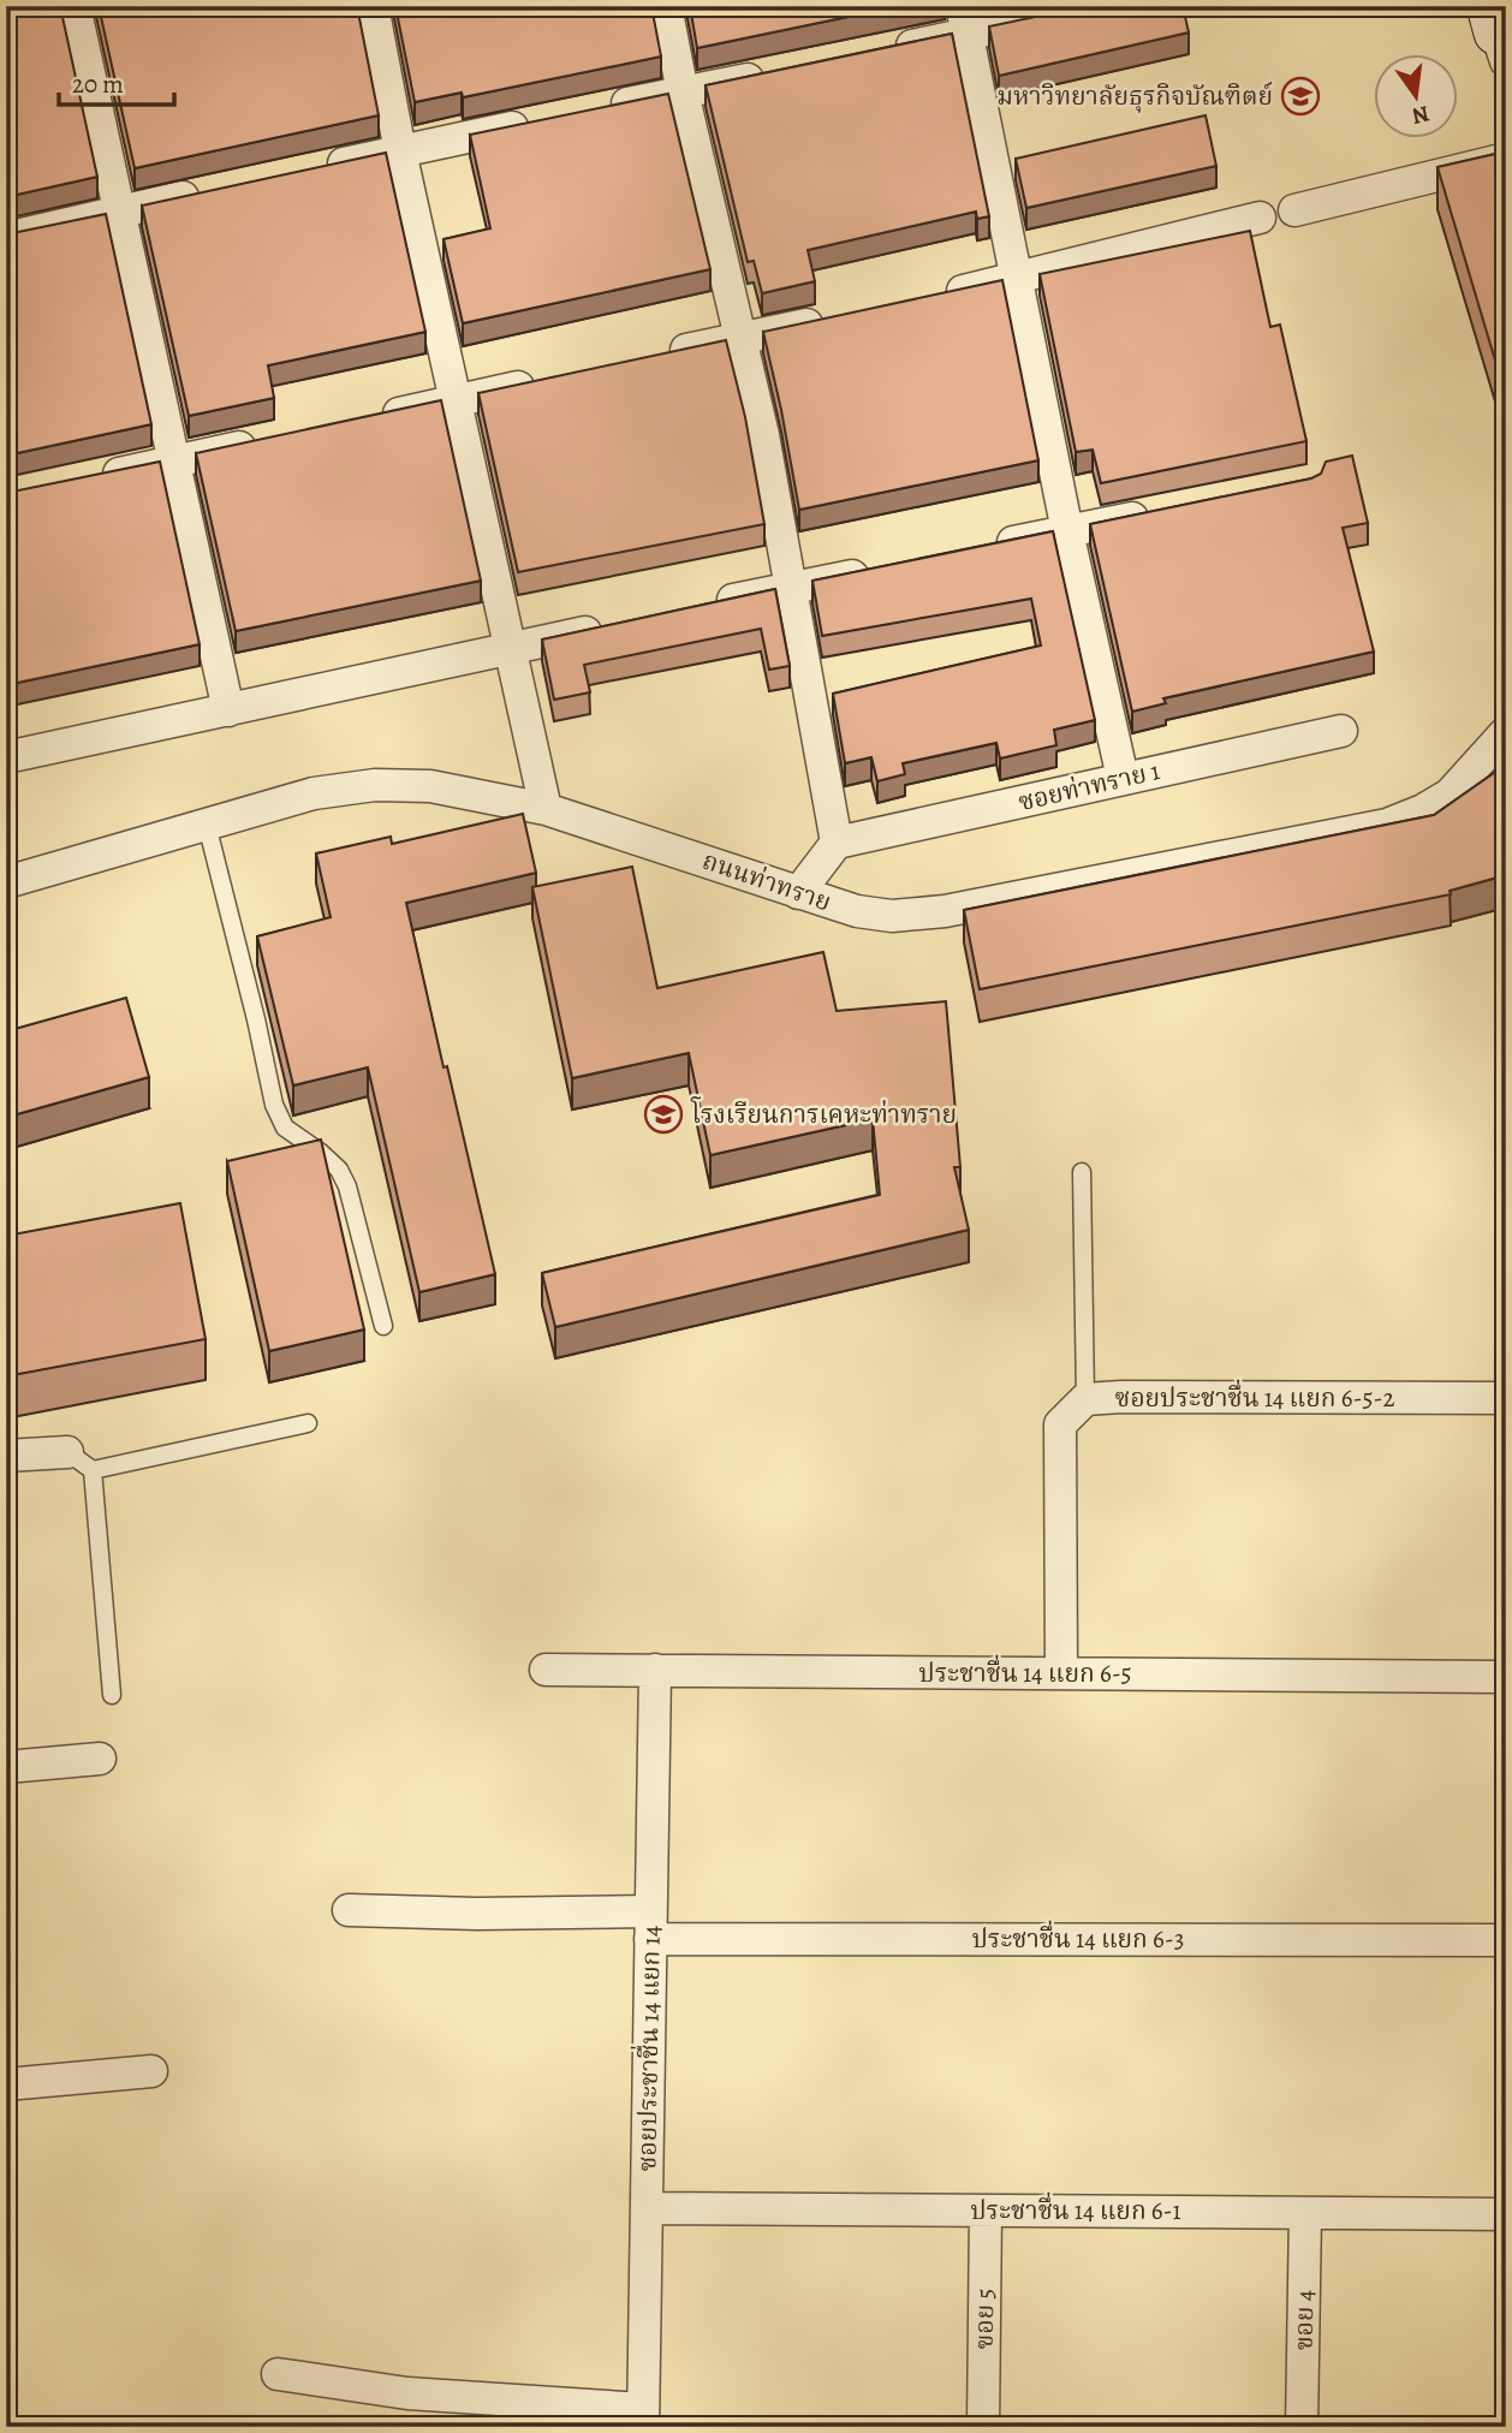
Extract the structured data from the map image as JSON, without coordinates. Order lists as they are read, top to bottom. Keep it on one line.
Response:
{"streets":{"street":["ซอยท่าทราย 1","ถนนท่าทราย","ซอยประชาชื่น 14 แยก 6-5-2","ประชาชื่น 14 แยก 6-5","ประชาชื่น 14 แยก 6-3","ซอยประชาชื่น 14 แยก 14","ประชาชื่น 14 แยก 6-1","ฃอย 5","ขอย 4"]},"crossings":[["ซอยประชาชื่น 14 แยก 6-5-2","ประชาชื่น 14 แยก 6-5"],["ประชาชื่น 14 แยก 6-5","ซอยประชาชื่น 14 แยก 14"],["ประชาชื่น 14 แยก 6-3","ซอยประชาชื่น 14 แยก 14"],["ซอยประชาชื่น 14 แยก 14","ประชาชื่น 14 แยก 6-1"],["ประชาชื่น 14 แยก 6-1","ฃอย 5"],["ประชาชื่น 14 แยก 6-1","ขอย 4"]],"places":{"school or university":["มหาวิทยาลัยธุรกิจบัณฑิตย์","โรงเรียนการเคหะท่าทราย"]},"scale_bar":"20 m","north":"bottom"}
